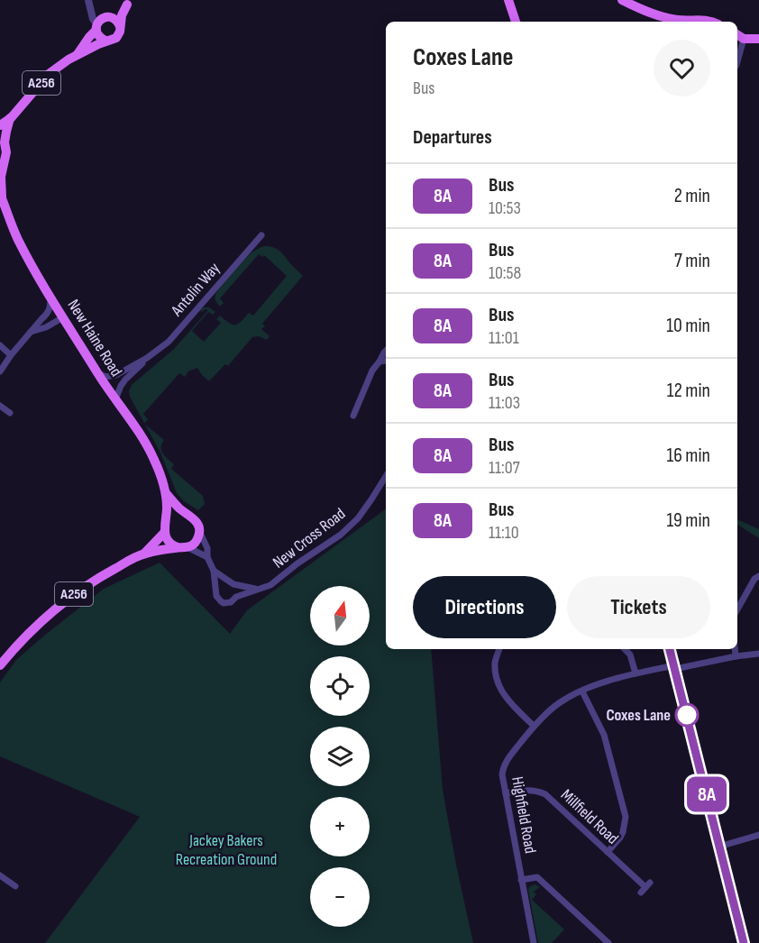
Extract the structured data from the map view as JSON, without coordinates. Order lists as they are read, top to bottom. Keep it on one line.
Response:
{"streets":{"main road":["A256","New Haine Road"],"street":["Antolin Way","New Cross Road","Highfield Road","Millfield Road"]},"crossings":[["A256","New Haine Road"],["Antolin Way","New Haine Road"],["Highfield Road","Millfield Road"]],"parks":["Jackey Bakers Recreation Ground"],"places":["Coxes Lane"],"lines":["bus line 8A"],"north":"top","page":{"on_map":"8A","heading":[["Coxes Lane","Bus"],"Departures"],"list":[{"mark":"8A","name":"Bus","note":"10:53","value":"2 min"},{"mark":"8A","name":"Bus","note":"10:58","value":"7 min"},{"mark":"8A","name":"Bus","note":"11:01","value":"10 min"},{"mark":"8A","name":"Bus","note":"11:03","value":"12 min"},{"mark":"8A","name":"Bus","note":"11:07","value":"16 min"},{"mark":"8A","name":"Bus","note":"11:10","value":"19 min"}],"buttons":["Directions","Tickets"],"map_buttons":["+","−"]}}
